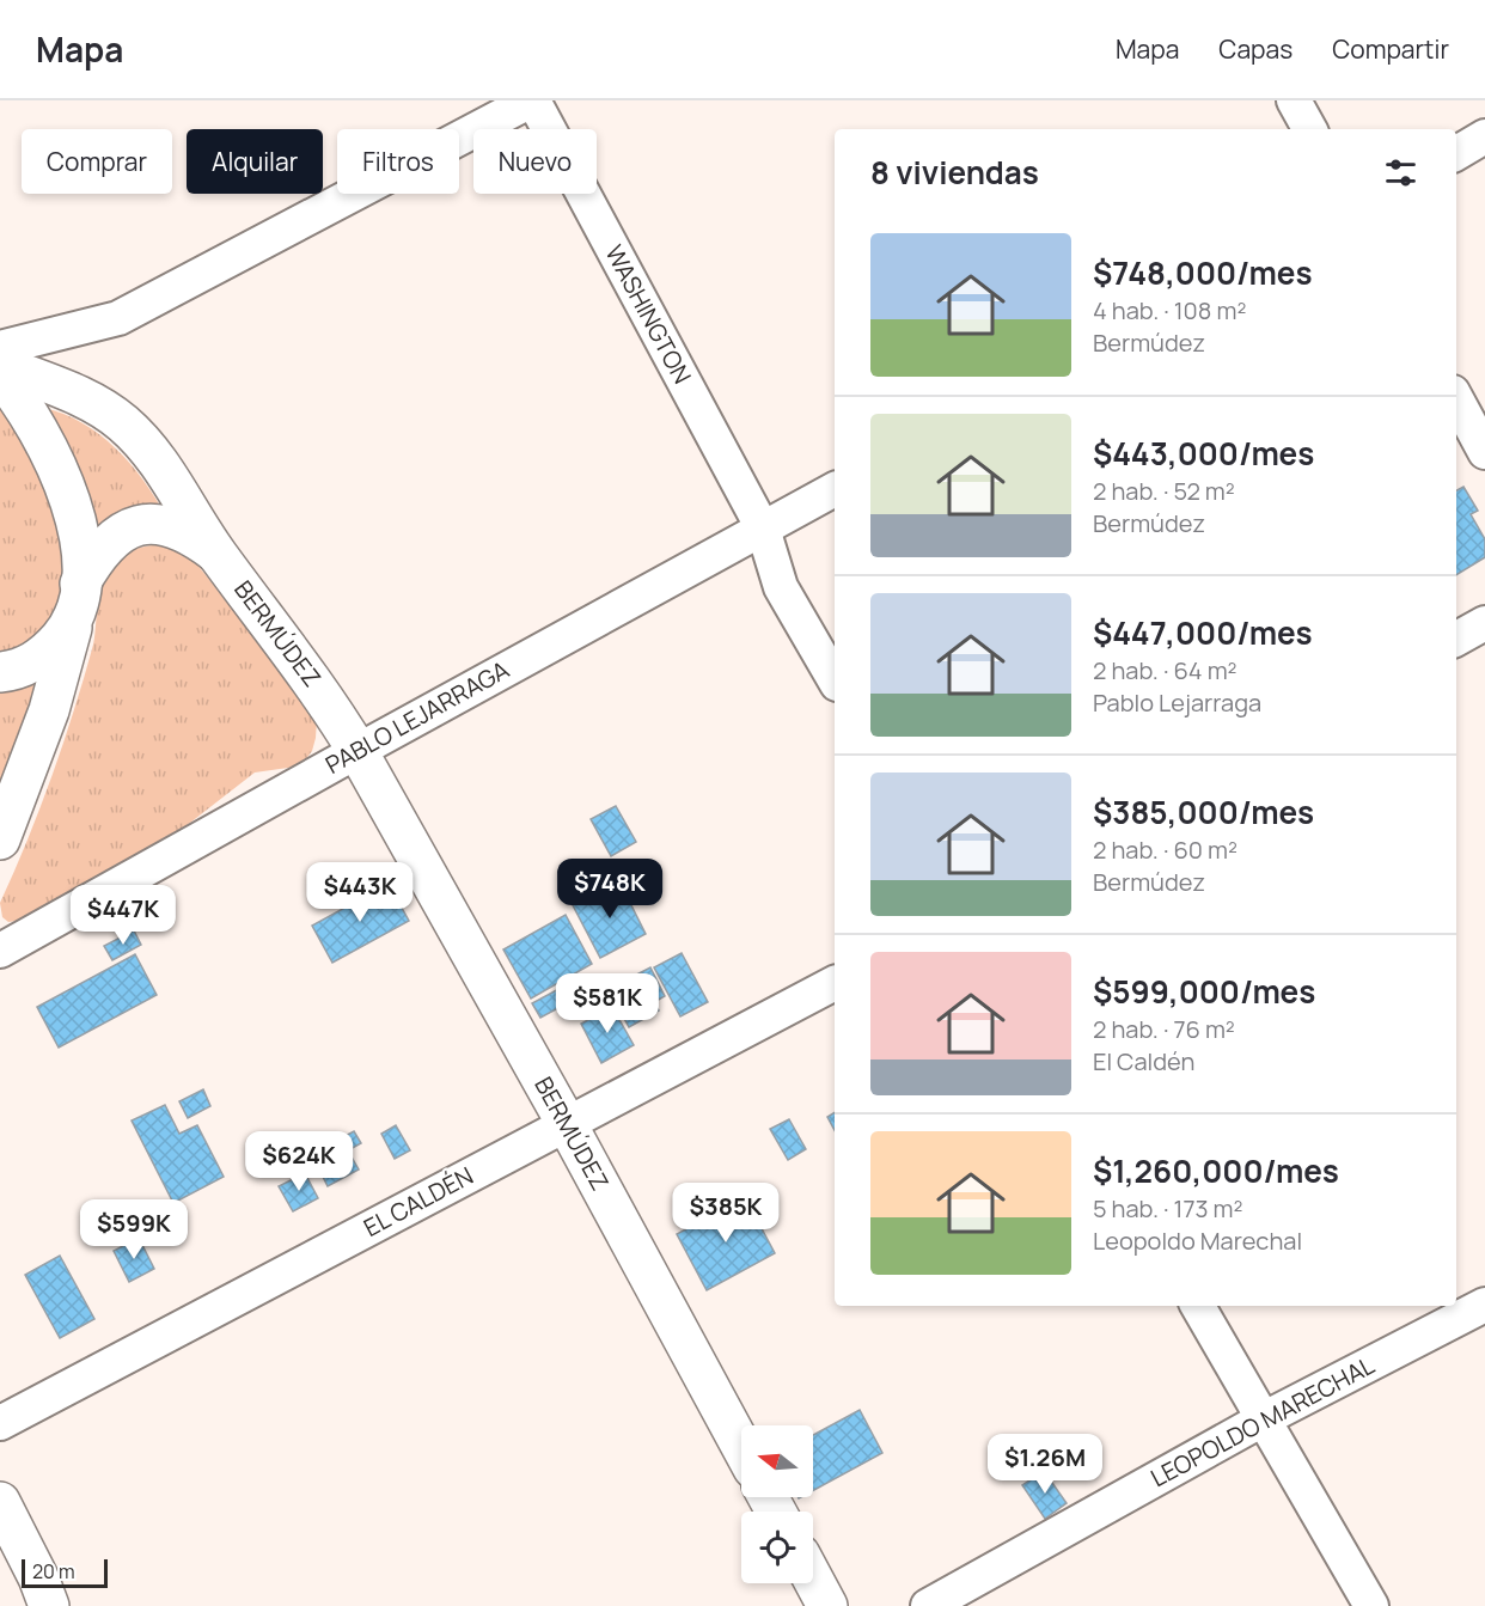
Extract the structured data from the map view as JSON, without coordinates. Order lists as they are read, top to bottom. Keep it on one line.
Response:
{"streets":{"main road":["BERMÚDEZ"],"street":["WASHINGTON","PABLO LEJARRAGA","EL CALDÉN","LEOPOLDO MARECHAL"]},"crossings":[["WASHINGTON","PABLO LEJARRAGA"],["BERMÚDEZ","PABLO LEJARRAGA"],["BERMÚDEZ","EL CALDÉN"]],"scale_bar":"20 m","north":"left","page":{"header":"Mapa","nav":["Mapa","Capas","Compartir"],"chip":["Comprar","Alquilar","Filtros","Nuevo"],"heading":"8 viviendas","list":[{"name":"$748,000/mes","note":"4 hab. · 108 m² · Bermúdez"},{"name":"$443,000/mes","note":"2 hab. · 52 m² · Bermúdez"},{"name":"$447,000/mes","note":"2 hab. · 64 m² · Pablo Lejarraga"},{"name":"$385,000/mes","note":"2 hab. · 60 m² · Bermúdez"},{"name":"$599,000/mes","note":"2 hab. · 76 m² · El Caldén"},{"name":"$1,260,000/mes","note":"5 hab. · 173 m² · Leopoldo Marechal"}],"price":["$748K","$443K","$447K","$581K","$624K","$385K","$599K","$1.26M"],"scale":"20 m"}}
